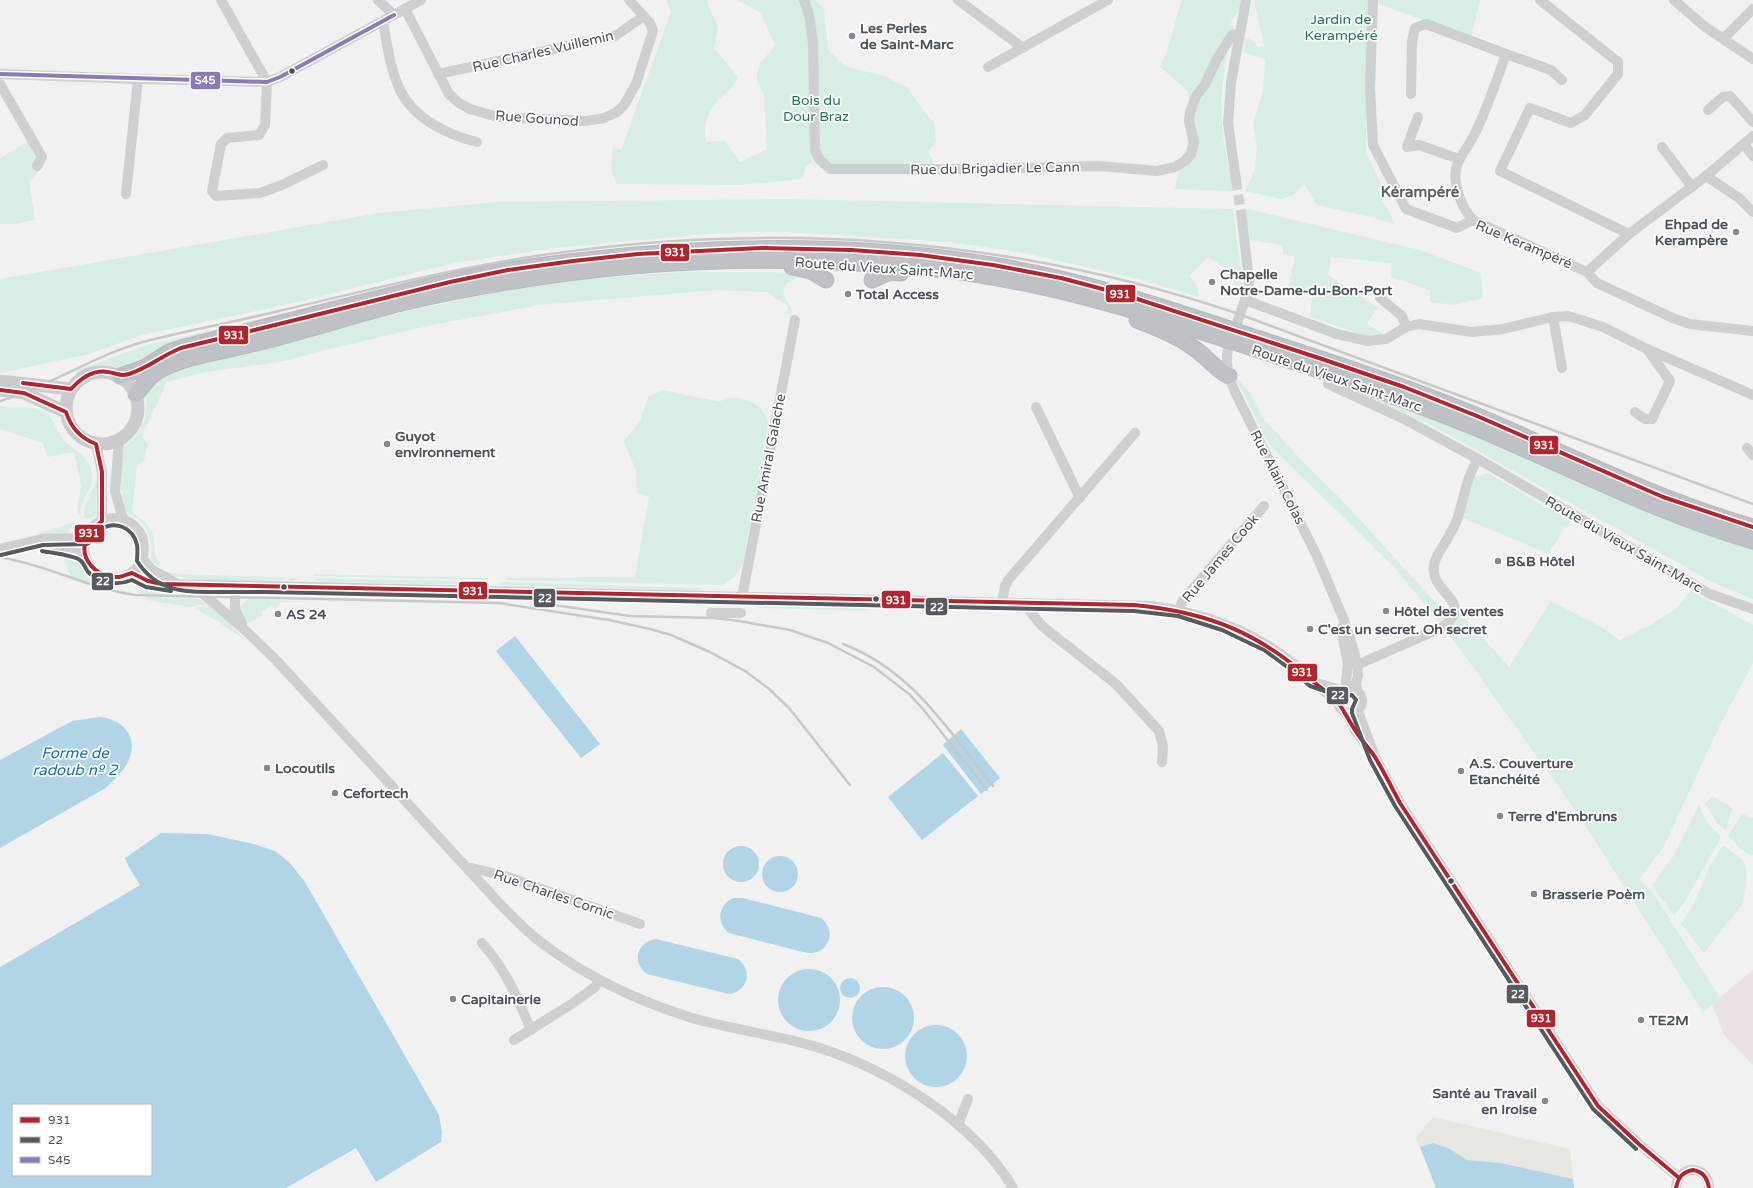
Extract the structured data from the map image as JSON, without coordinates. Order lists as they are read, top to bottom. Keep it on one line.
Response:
{"streets":{"highway":["Route du Vieux Saint-Marc"],"street":["Rue Charles Vuillemin","Rue Gounod","Rue du Brigadier Le Cann","Rue Kerampéré","Rue Amiral Galache","Rue Alain Colas","Rue James Cook","Rue Charles Cornic"]},"crossings":[["Rue Charles Vuillemin","Rue Gounod"],["Route du Vieux Saint-Marc","Rue Alain Colas"]],"districts":["Kérampéré"],"water":["Forme de radoub nº 2"],"parks":["Jardin de Kerampéré","Bois du Dour Braz"],"places":["Les Perles de Saint-Marc","Ehpad de Kerampère","Chapelle Notre-Dame-du-Bon-Port","Total Access","Guyot environnement","B&B Hôtel","Hôtel des ventes","AS 24","C'est un secret. Oh secret","Locoutils","A.S. Couverture Etanchéité","Cefortech","Terre d'Embruns","Brasserie Poèm","Capitainerie","TE2M","Santé au Travail en Iroise"],"lines":["transit line S45","transit line 931","transit line 22"],"legend":["931","22","S45"]}
